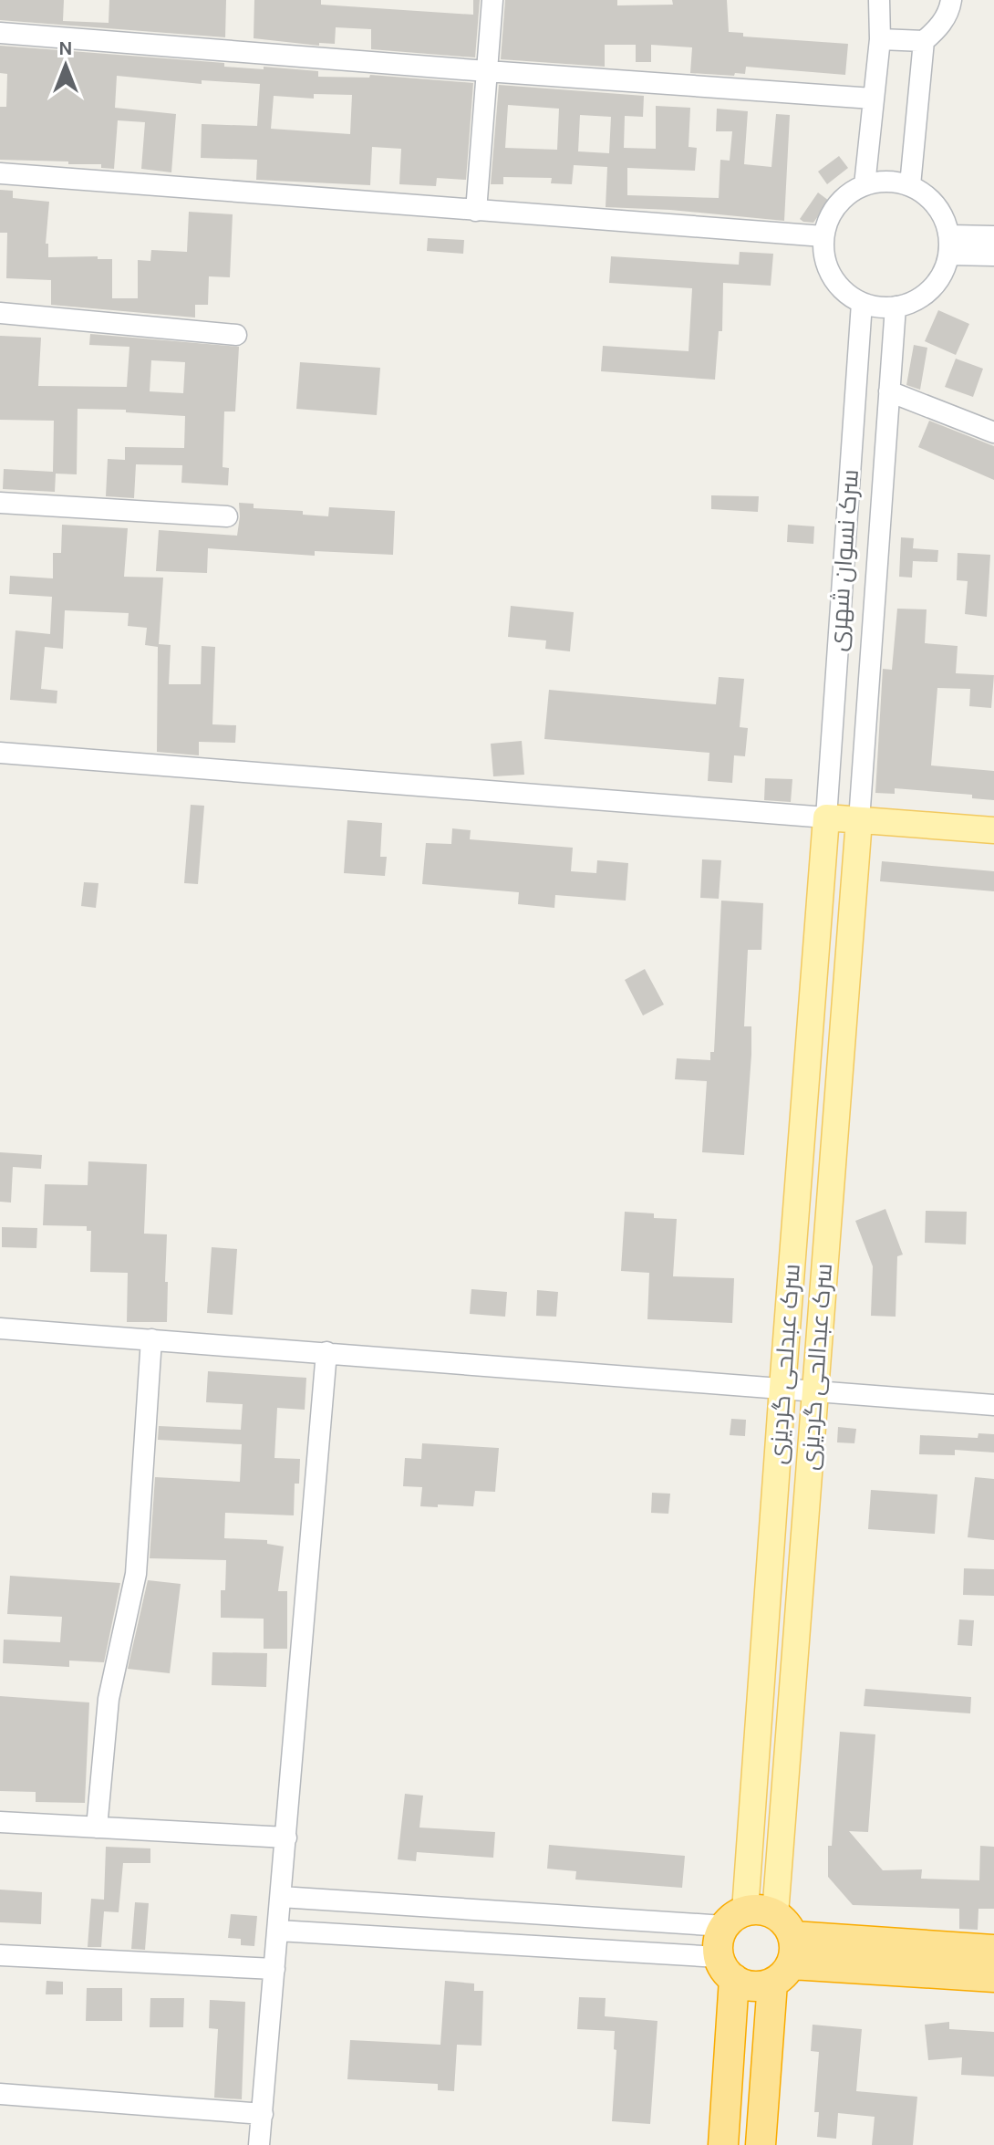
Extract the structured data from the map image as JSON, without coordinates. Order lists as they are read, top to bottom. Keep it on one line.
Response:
{"streets":{"main road":["سرک عبدلحی گردیزی","سرک عبدالحی گردیزی"],"street":["سرک نسوان شهری"]},"crossings":[["سرک نسوان شهری","سرک عبدلحی گردیزی"],["سرک نسوان شهری","سرک عبدالحی گردیزی"],["سرک عبدلحی گردیزی","سرک عبدالحی گردیزی"]],"north":"top"}
